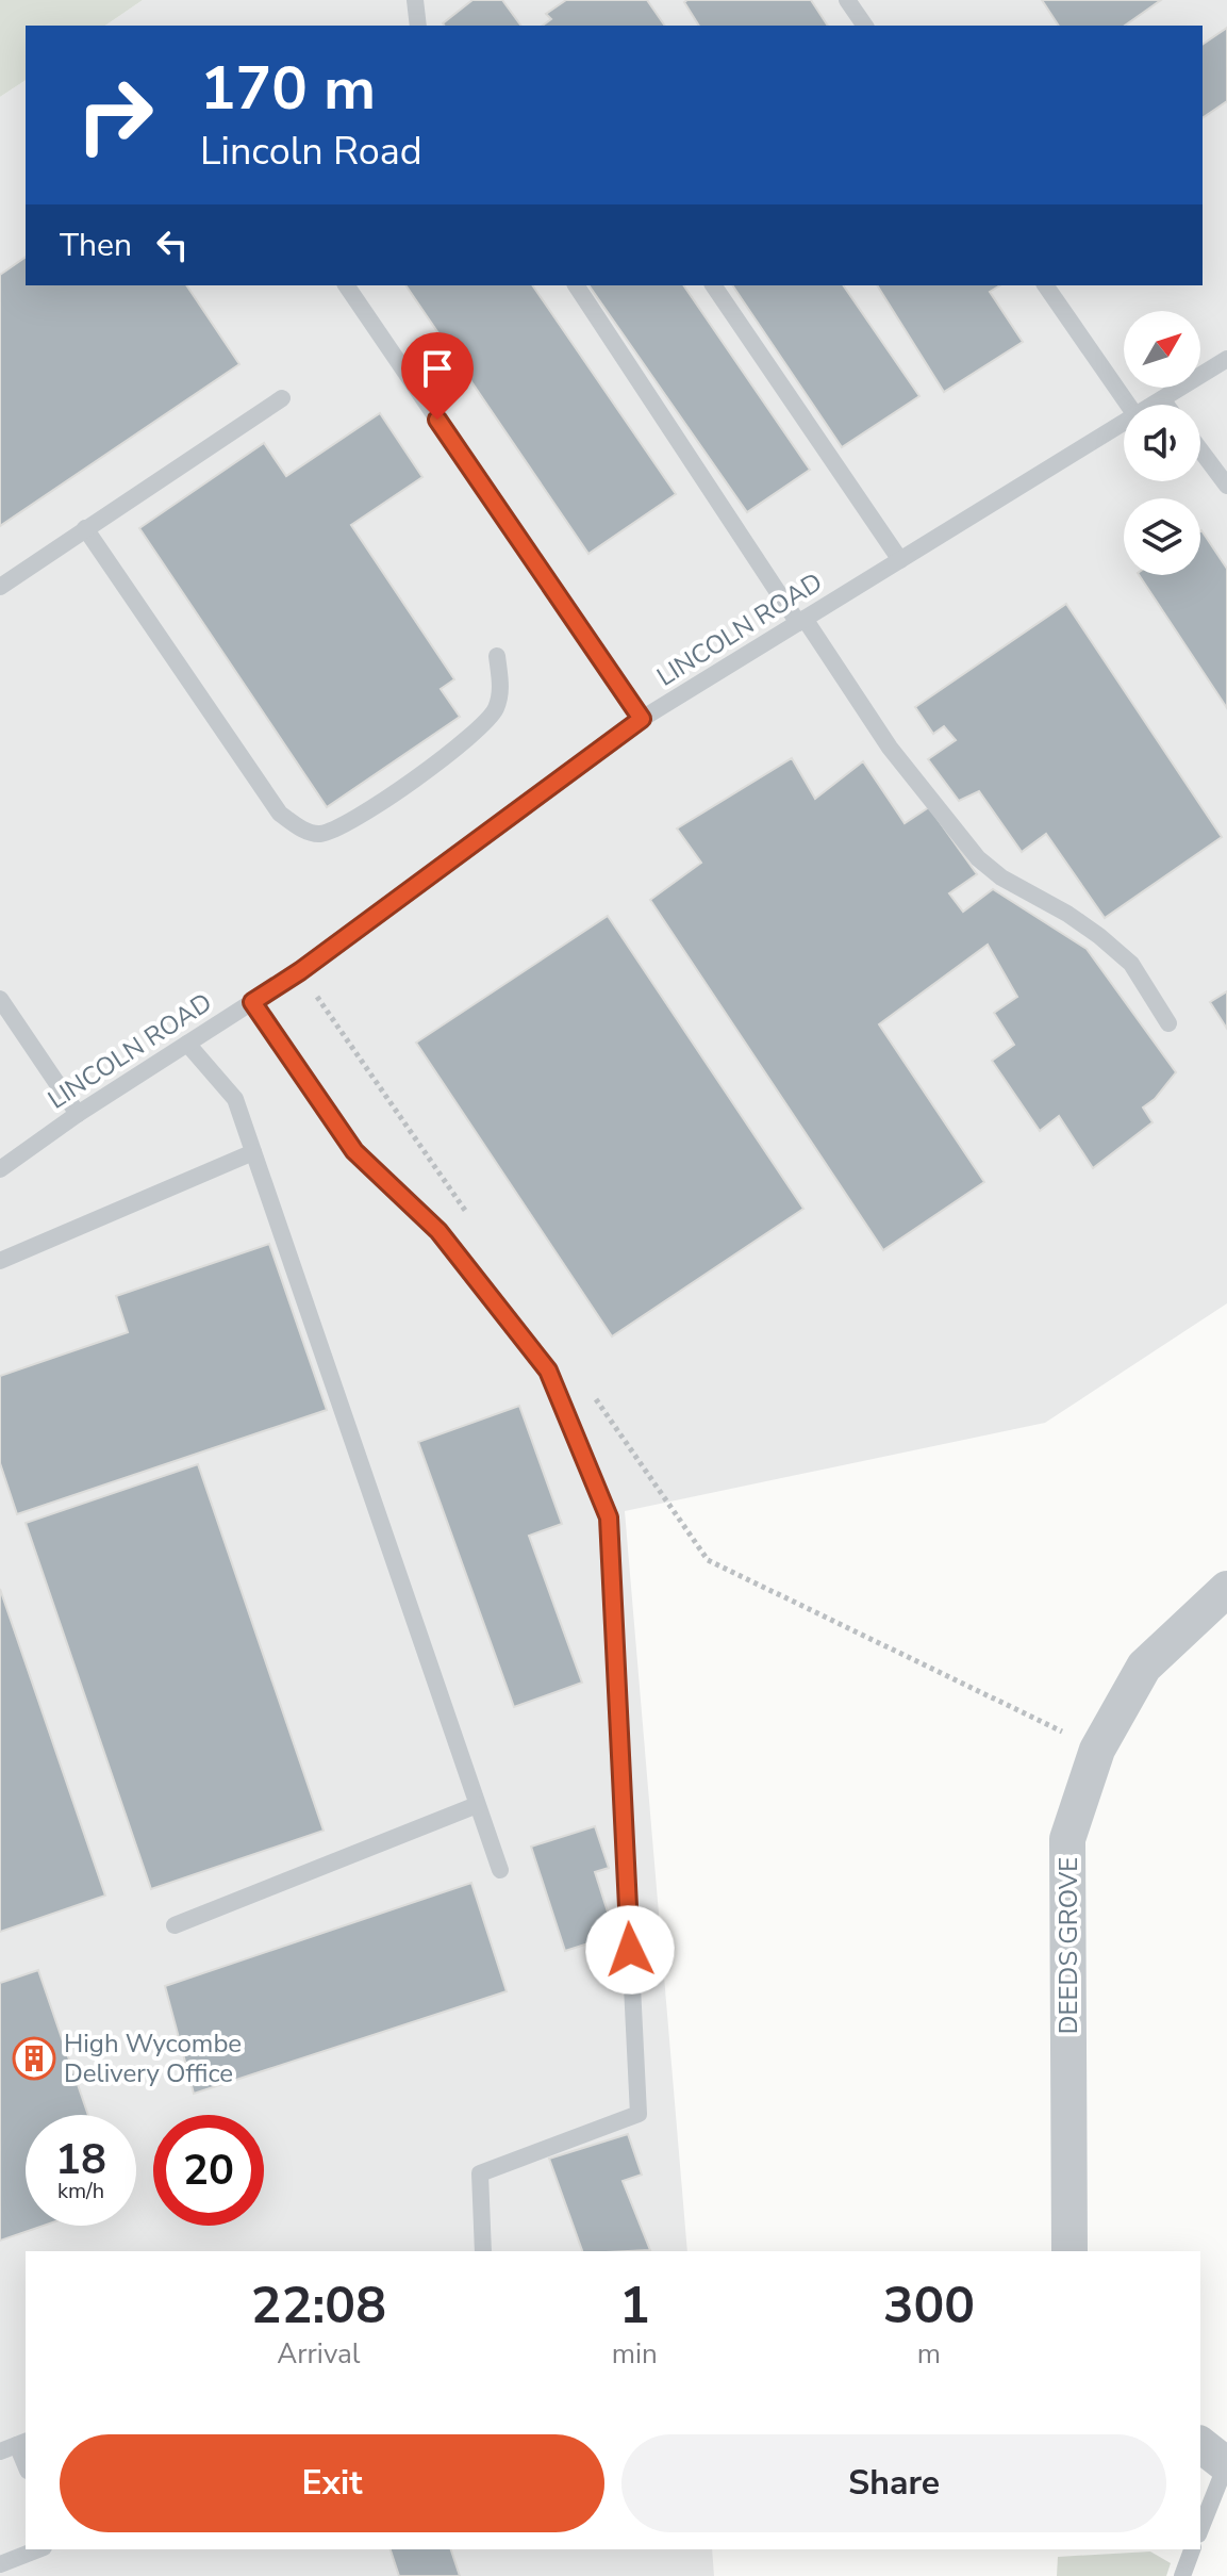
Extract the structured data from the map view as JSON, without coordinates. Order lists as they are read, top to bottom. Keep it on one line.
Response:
{"streets":{"street":["DEEDS GROVE"],"lane":["LINCOLN ROAD"]},"places":{"building":["High Wycombe Delivery Office"]},"north":"top right","page":{"turn":["170 m","Lincoln Road"],"then":"Then","speed":"18 km/h","limit":"20","eta":["22:08","Arrival","1","min","300","m"],"buttons":["Exit","Share"]}}
